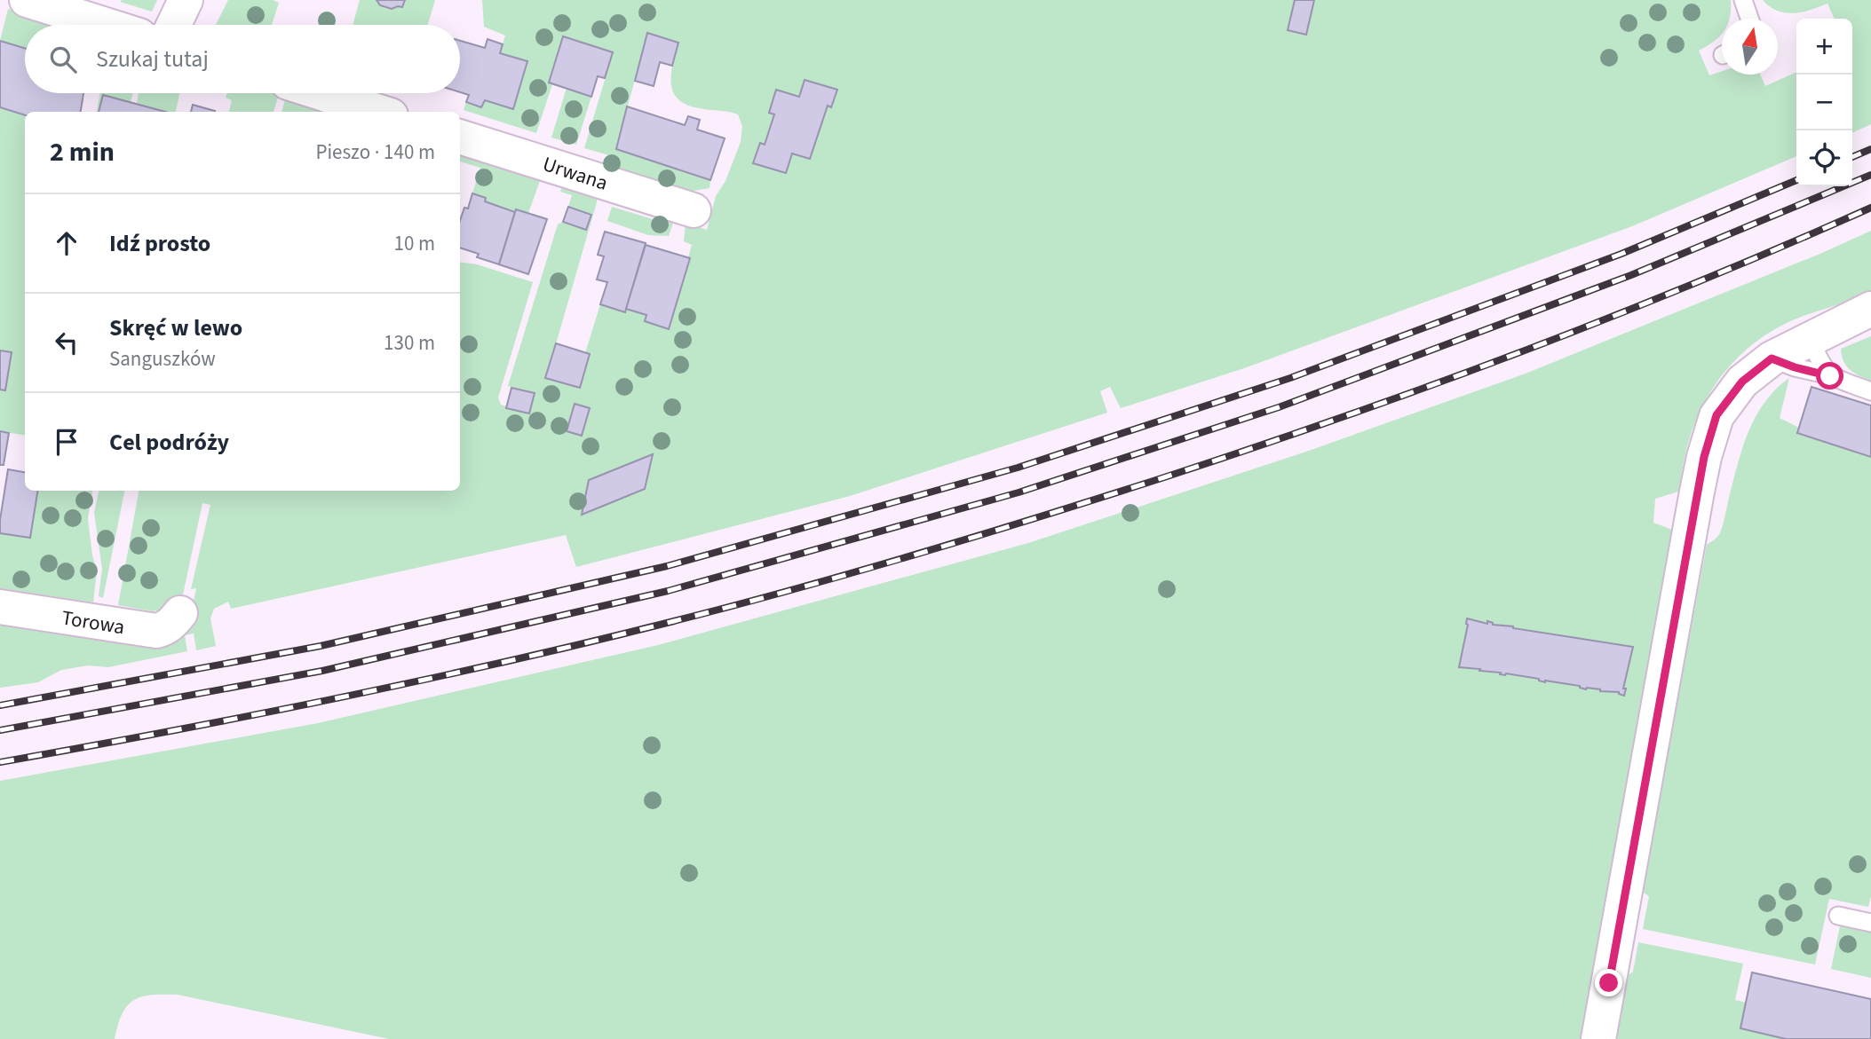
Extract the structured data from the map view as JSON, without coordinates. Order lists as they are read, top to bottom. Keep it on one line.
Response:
{"streets":{"street":["Urwana","Torowa"]},"north":"top","page":{"map_buttons":["+","−"],"search":"Szukaj tutaj","heading":["2 min","Pieszo · 140 m"],"list":[["Idź prosto","10 m"],["Skręć w lewo","Sanguszków","130 m"],"Cel podróży"]}}
